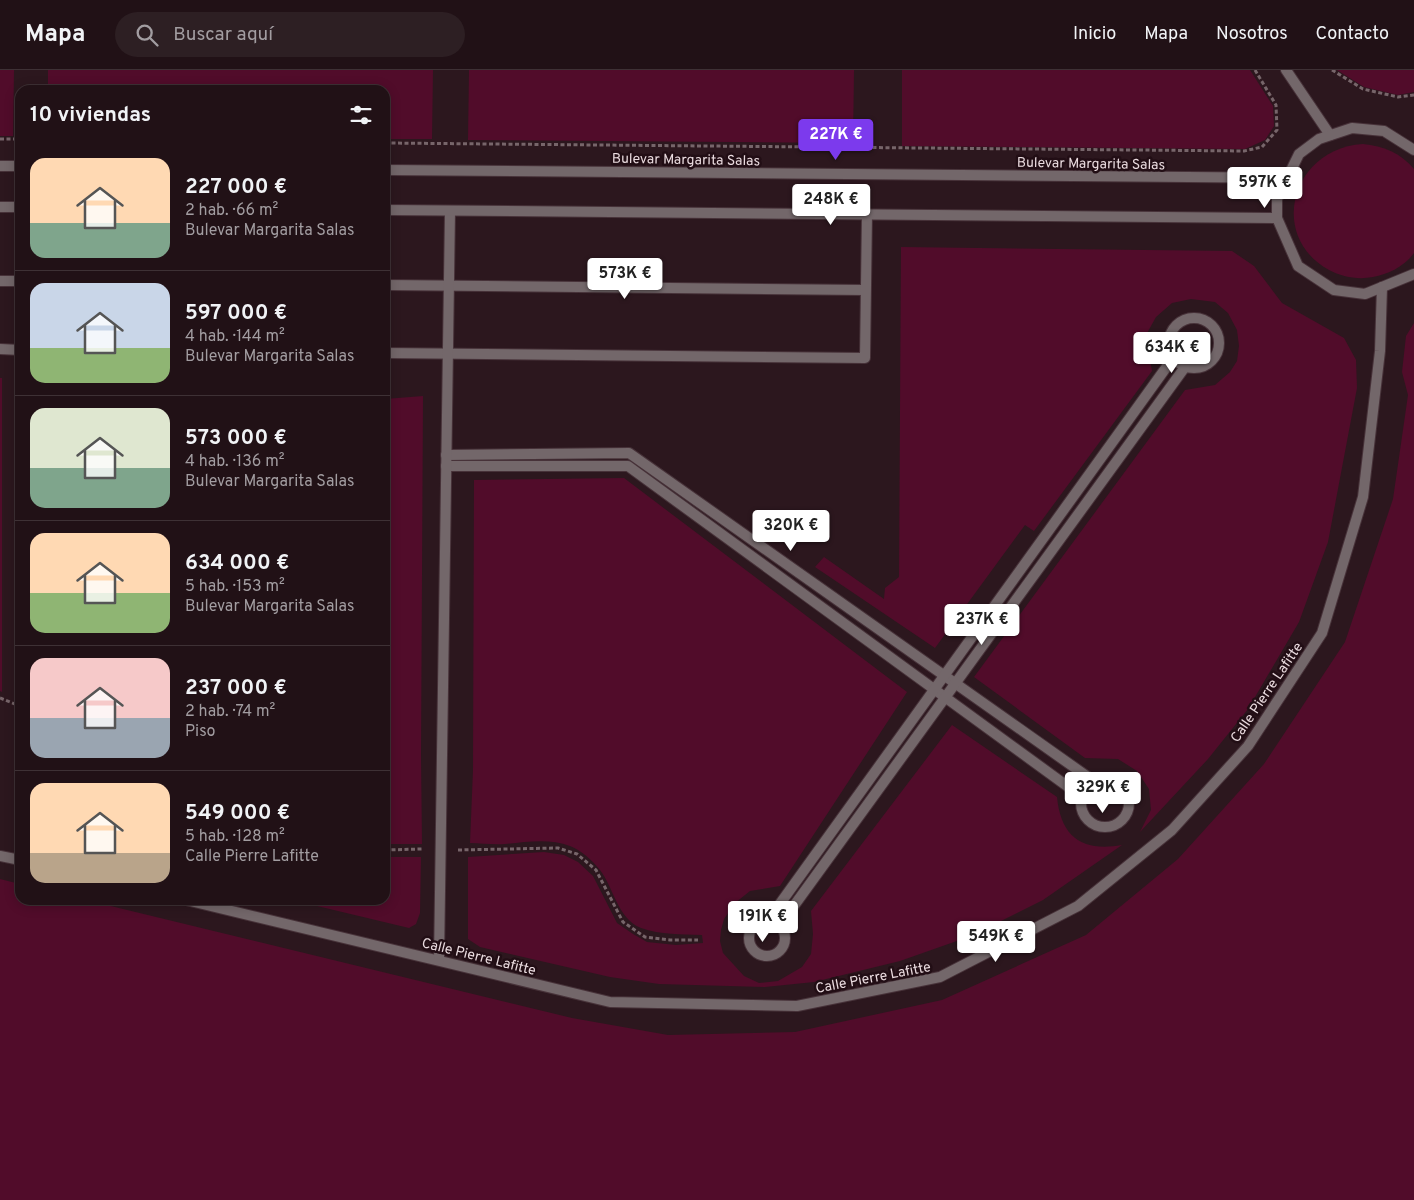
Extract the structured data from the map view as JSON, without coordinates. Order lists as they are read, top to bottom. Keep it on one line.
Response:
{"streets":{"street":["Bulevar Margarita Salas","Calle Pierre Lafitte"]},"page":{"header":"Mapa","search":"Buscar aquí","nav":["Inicio","Mapa","Nosotros","Contacto"],"heading":"10 viviendas","price":["227K €","597K €","248K €","573K €","634K €","320K €","237K €","329K €","191K €","549K €"],"list":[{"name":"227 000 €","note":"2 hab. · 66 m² · Bulevar Margarita Salas"},{"name":"597 000 €","note":"4 hab. · 144 m² · Bulevar Margarita Salas"},{"name":"573 000 €","note":"4 hab. · 136 m² · Bulevar Margarita Salas"},{"name":"634 000 €","note":"5 hab. · 153 m² · Bulevar Margarita Salas"},{"name":"237 000 €","note":"2 hab. · 74 m² · Piso"},{"name":"549 000 €","note":"5 hab. · 128 m² · Calle Pierre Lafitte"}]}}
